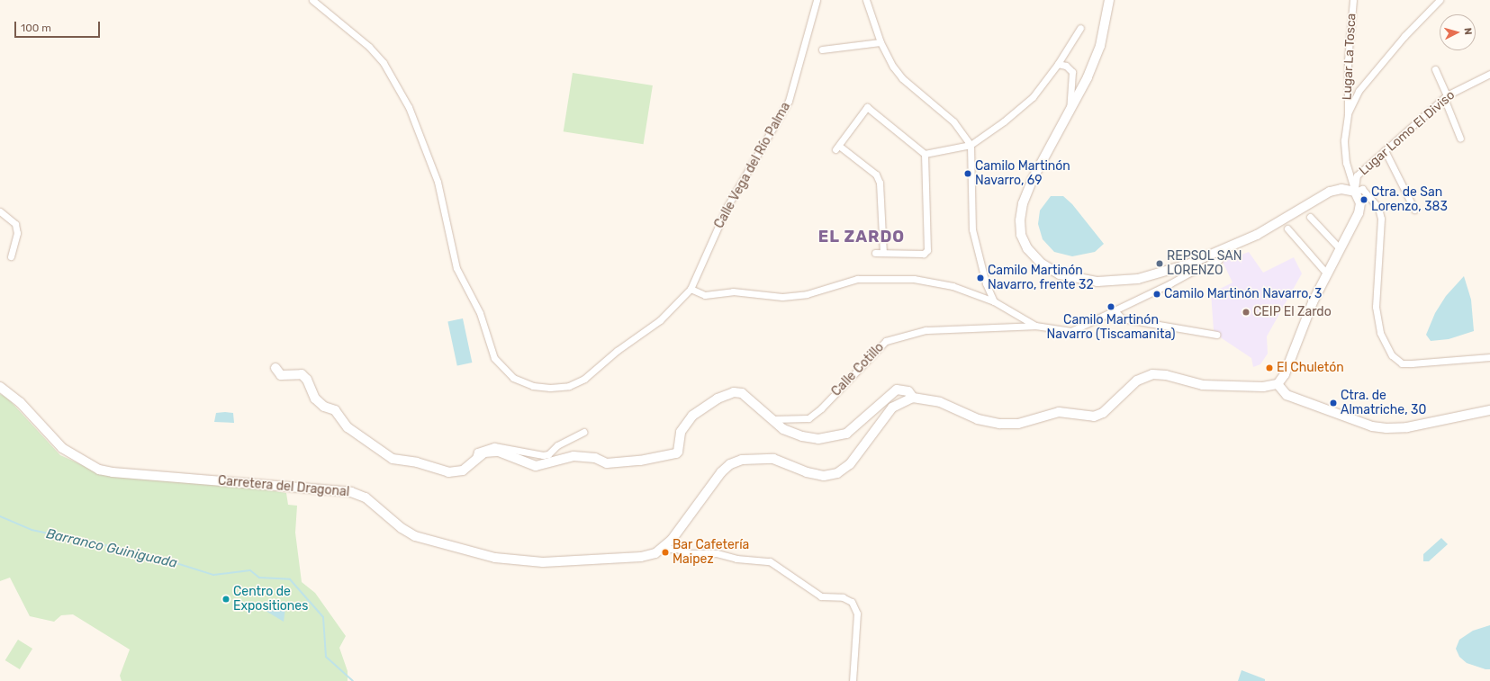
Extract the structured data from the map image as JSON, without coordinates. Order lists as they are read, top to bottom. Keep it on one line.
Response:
{"streets":{"main road":["Carretera del Dragonal"],"street":["Lugar La Tosca","Lugar Lomo El Diviso","Calle Vega del Río Palma","Calle Cotillo"]},"districts":["EL ZARDO"],"water":["Barranco Guiniguada"],"places":["Camilo Martinón Navarro, 69","Ctra. de San Lorenzo, 383","REPSOL SAN LORENZO","Camilo Martinón Navarro, frente 32","Camilo Martinón Navarro, 3","Camilo Martinón Navarro (Tiscamanita)","CEIP El Zardo","El Chuletón","Ctra. de Almatriche, 30","Bar Cafetería Maipez","Centro de Expositiones"],"scale_bar":"100 m","north":"right"}
